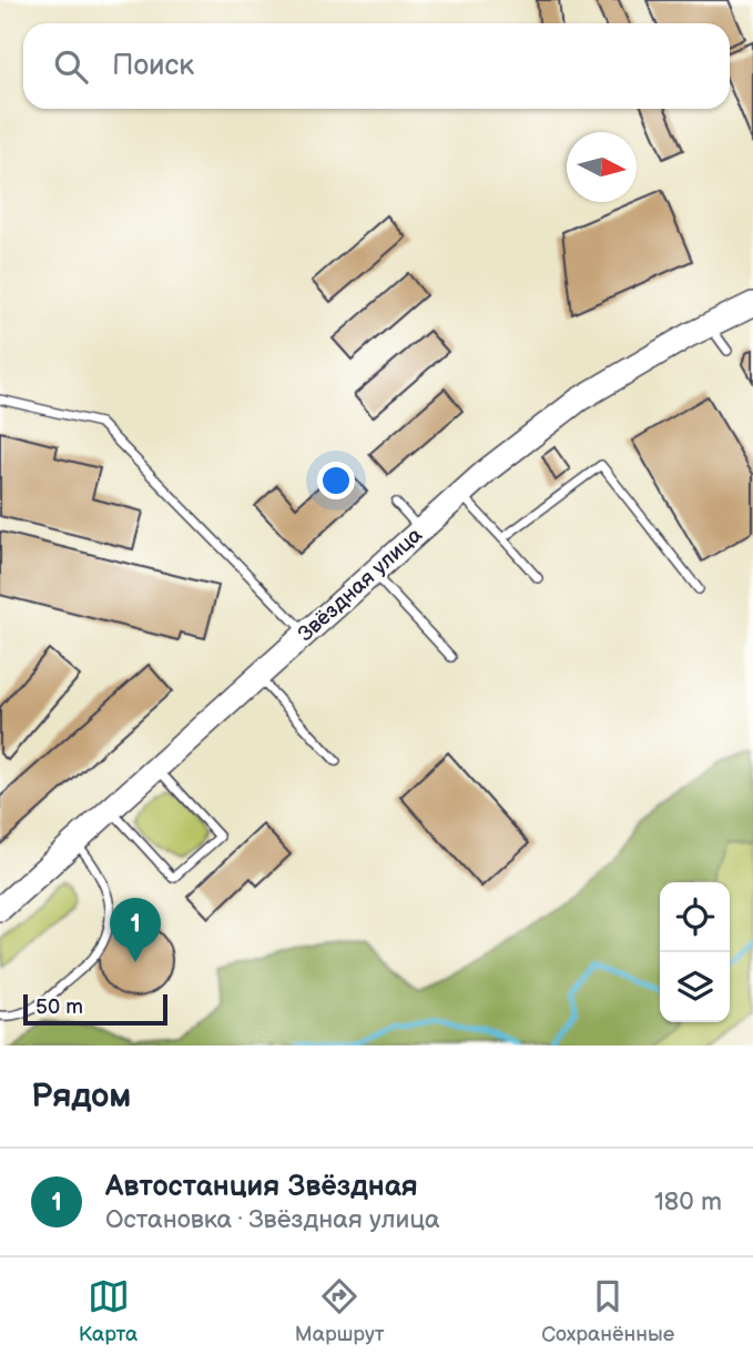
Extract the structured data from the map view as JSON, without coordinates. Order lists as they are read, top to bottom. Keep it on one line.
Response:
{"streets":{"main road":["Звёздная улица"]},"scale_bar":"50 m","north":"right","page":{"search":"Поиск","pins":"1","scale":"50 m","heading":"Рядом","list":[{"mark":"1","name":"Автостанция Звёздная","note":"Остановка · Звёздная улица","value":"180 m"}],"nav":["Карта","Маршрут","Сохранённые"]}}
